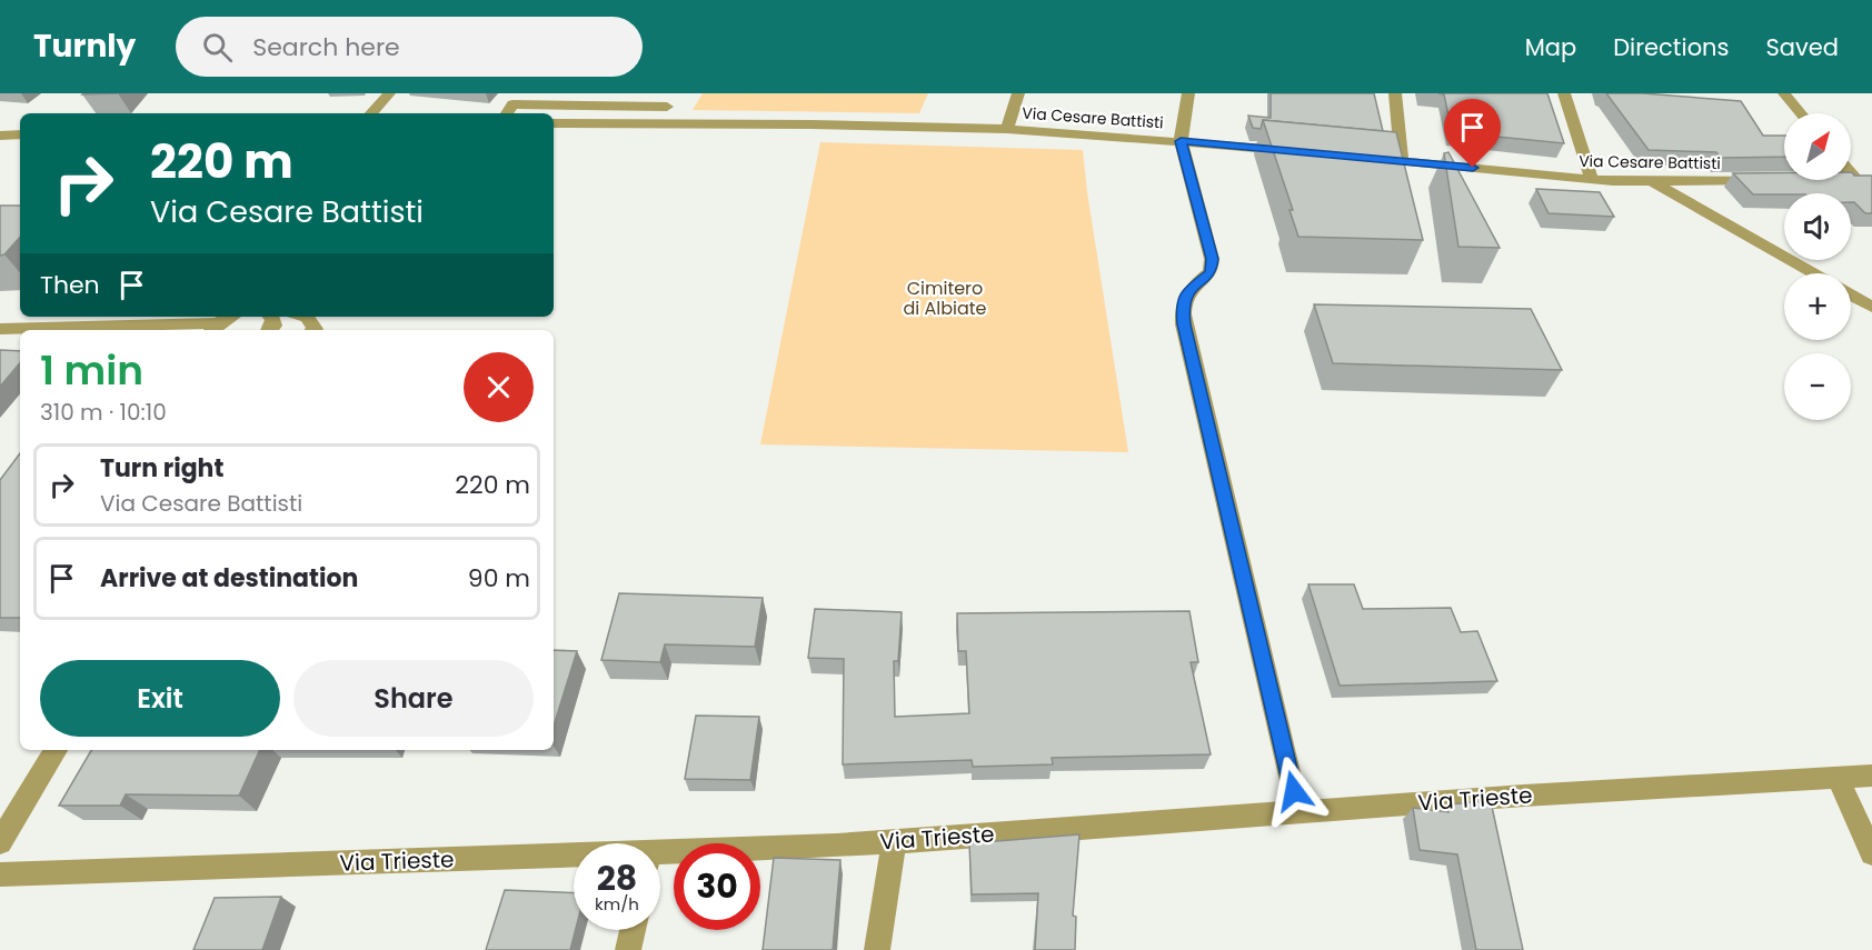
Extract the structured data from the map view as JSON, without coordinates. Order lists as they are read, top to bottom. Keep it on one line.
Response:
{"streets":{"street":["Via Cesare Battisti","Via Trieste"]},"parks":["Cimitero di Albiate"],"north":"top right","page":{"header":"Turnly","search":"Search here","nav":["Map","Directions","Saved"],"map_buttons":["+","−"],"turn":["220 m","Via Cesare Battisti"],"then":"Then","heading":["1 min","310 m · 10:10"],"list":[{"name":"Turn right","note":"Via Cesare Battisti","value":"220 m"},{"name":"Arrive at destination","value":"90 m"}],"buttons":["Exit","Share"],"speed":"28 km/h","limit":"30"}}
